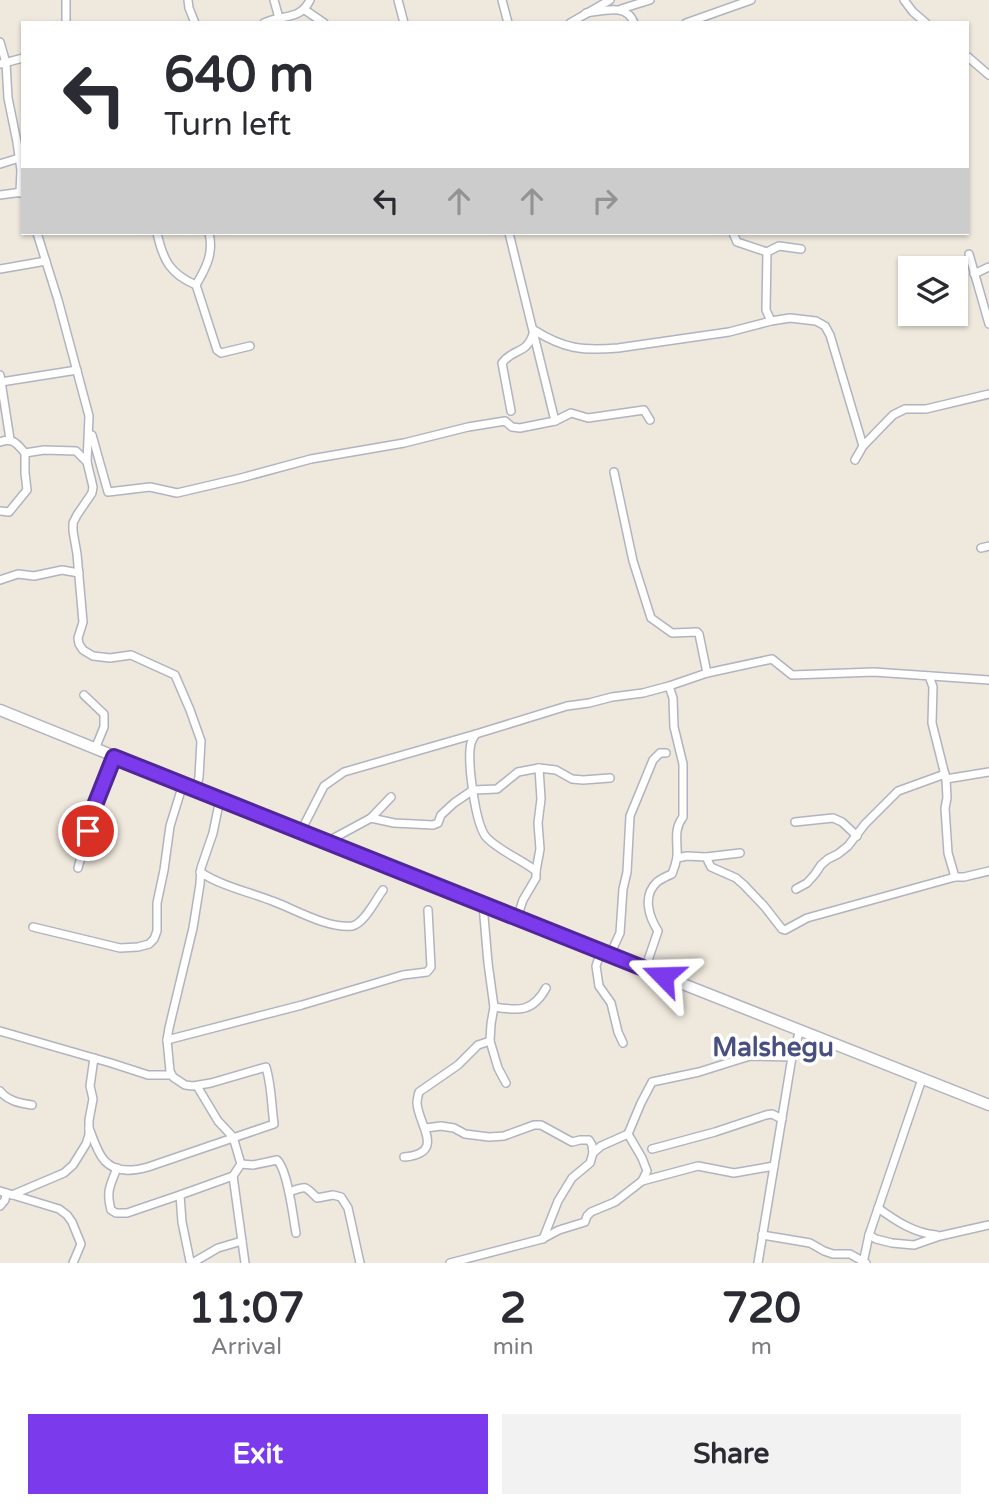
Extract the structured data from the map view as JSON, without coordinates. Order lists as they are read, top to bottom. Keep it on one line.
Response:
{"districts":["Malshegu"],"page":{"turn":["640 m","Turn left"],"eta":["11:07","Arrival","2","min","720","m"],"buttons":["Exit","Share"]}}
